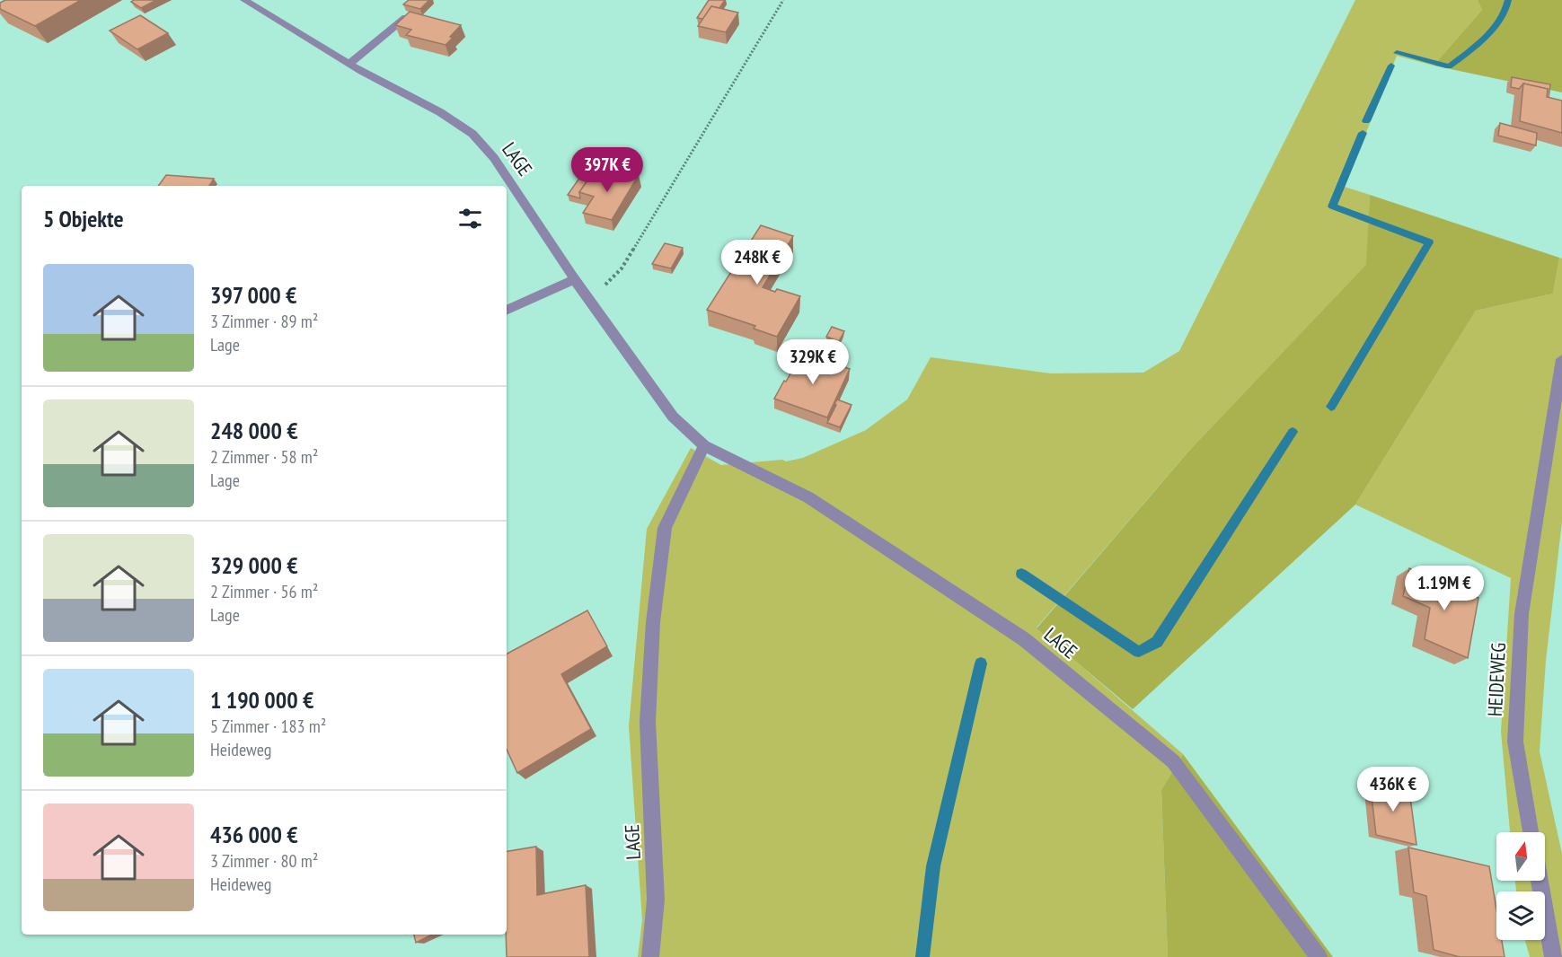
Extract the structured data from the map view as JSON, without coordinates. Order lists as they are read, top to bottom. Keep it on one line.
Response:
{"streets":{"street":["LAGE","HEIDEWEG"]},"north":"top","page":{"price":["397K €","248K €","329K €","1.19M €","436K €"],"heading":"5 Objekte","list":[{"name":"397 000 €","note":"3 Zimmer · 89 m² · Lage"},{"name":"248 000 €","note":"2 Zimmer · 58 m² · Lage"},{"name":"329 000 €","note":"2 Zimmer · 56 m² · Lage"},{"name":"1 190 000 €","note":"5 Zimmer · 183 m² · Heideweg"},{"name":"436 000 €","note":"3 Zimmer · 80 m² · Heideweg"}]}}
